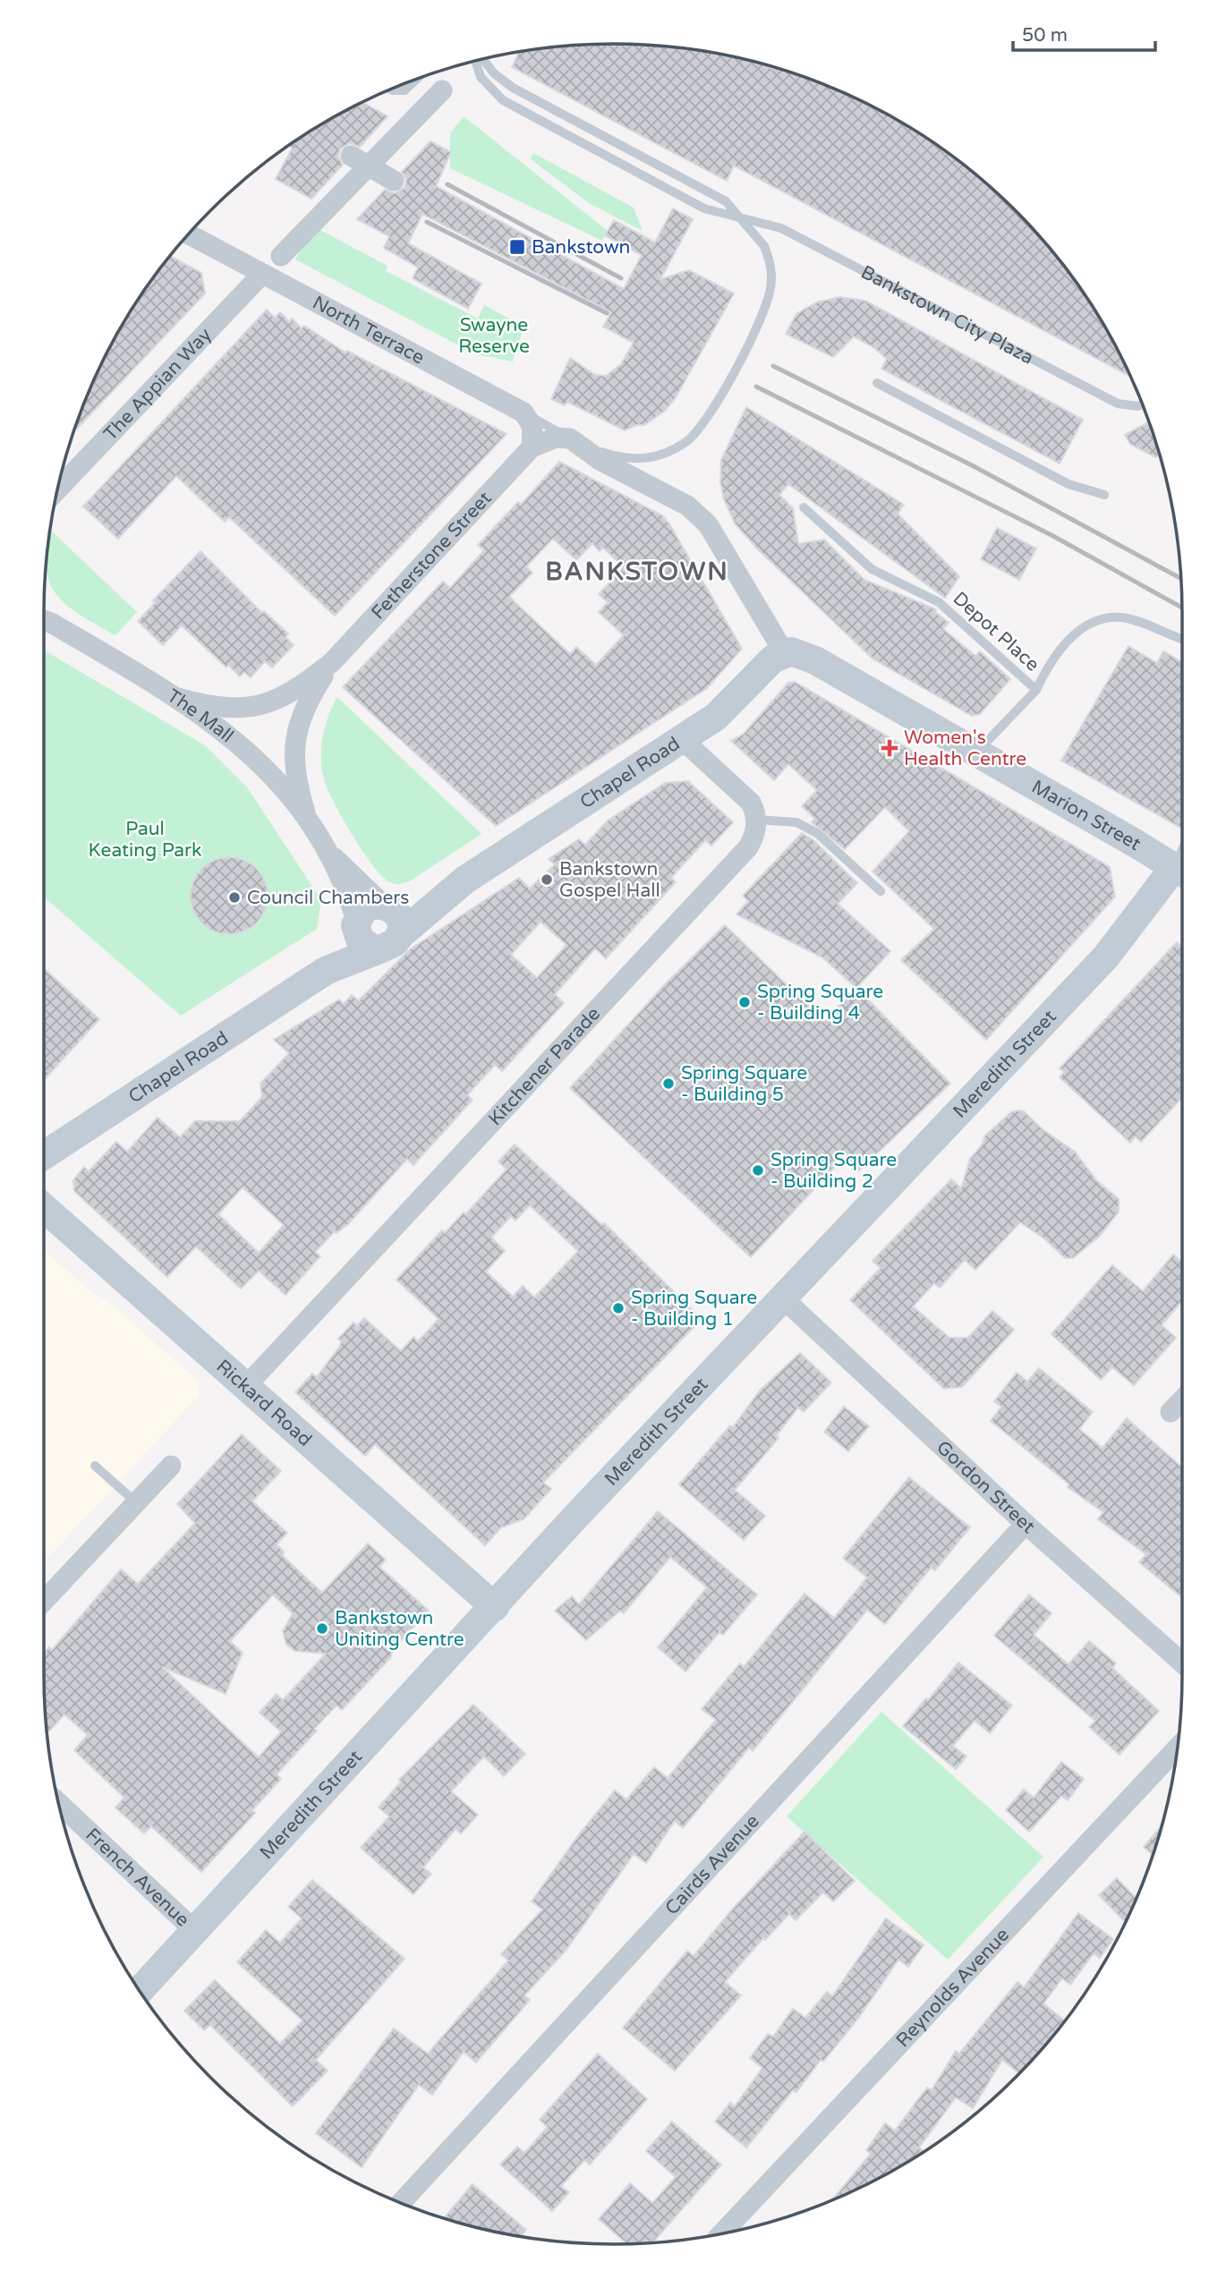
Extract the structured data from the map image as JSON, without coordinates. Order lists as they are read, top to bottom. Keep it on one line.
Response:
{"streets":{"street":["North Terrace","The Appian Way","Fetherstone Street","The Mall","Chapel Road","Marion Street","Meredith Street","Kitchener Parade","Rickard Road","Gordon Street","Cairds Avenue","French Avenue","Reynolds Avenue"],"lane":["Bankstown City Plaza","Depot Place"]},"crossings":[["Bankstown City Plaza","North Terrace"],["North Terrace","The Appian Way"],["Fetherstone Street","The Mall"],["Depot Place","Marion Street"],["The Mall","Chapel Road"],["Chapel Road","Marion Street"],["Marion Street","Meredith Street"],["Meredith Street","Rickard Road"],["Meredith Street","Gordon Street"],["Meredith Street","French Avenue"],["Kitchener Parade","Rickard Road"],["Gordon Street","Cairds Avenue"]],"districts":["BANKSTOWN"],"parks":["Swayne Reserve","Paul Keating Park"],"places":{"transit":["Bankstown"],"health":["Women's Health Centre"],"other":["Bankstown Gospel Hall","Council Chambers","Spring Square - Building 4","Spring Square - Building 5","Spring Square - Building 2","Spring Square - Building 1","Bankstown Uniting Centre"]},"scale_bar":"50 m"}
